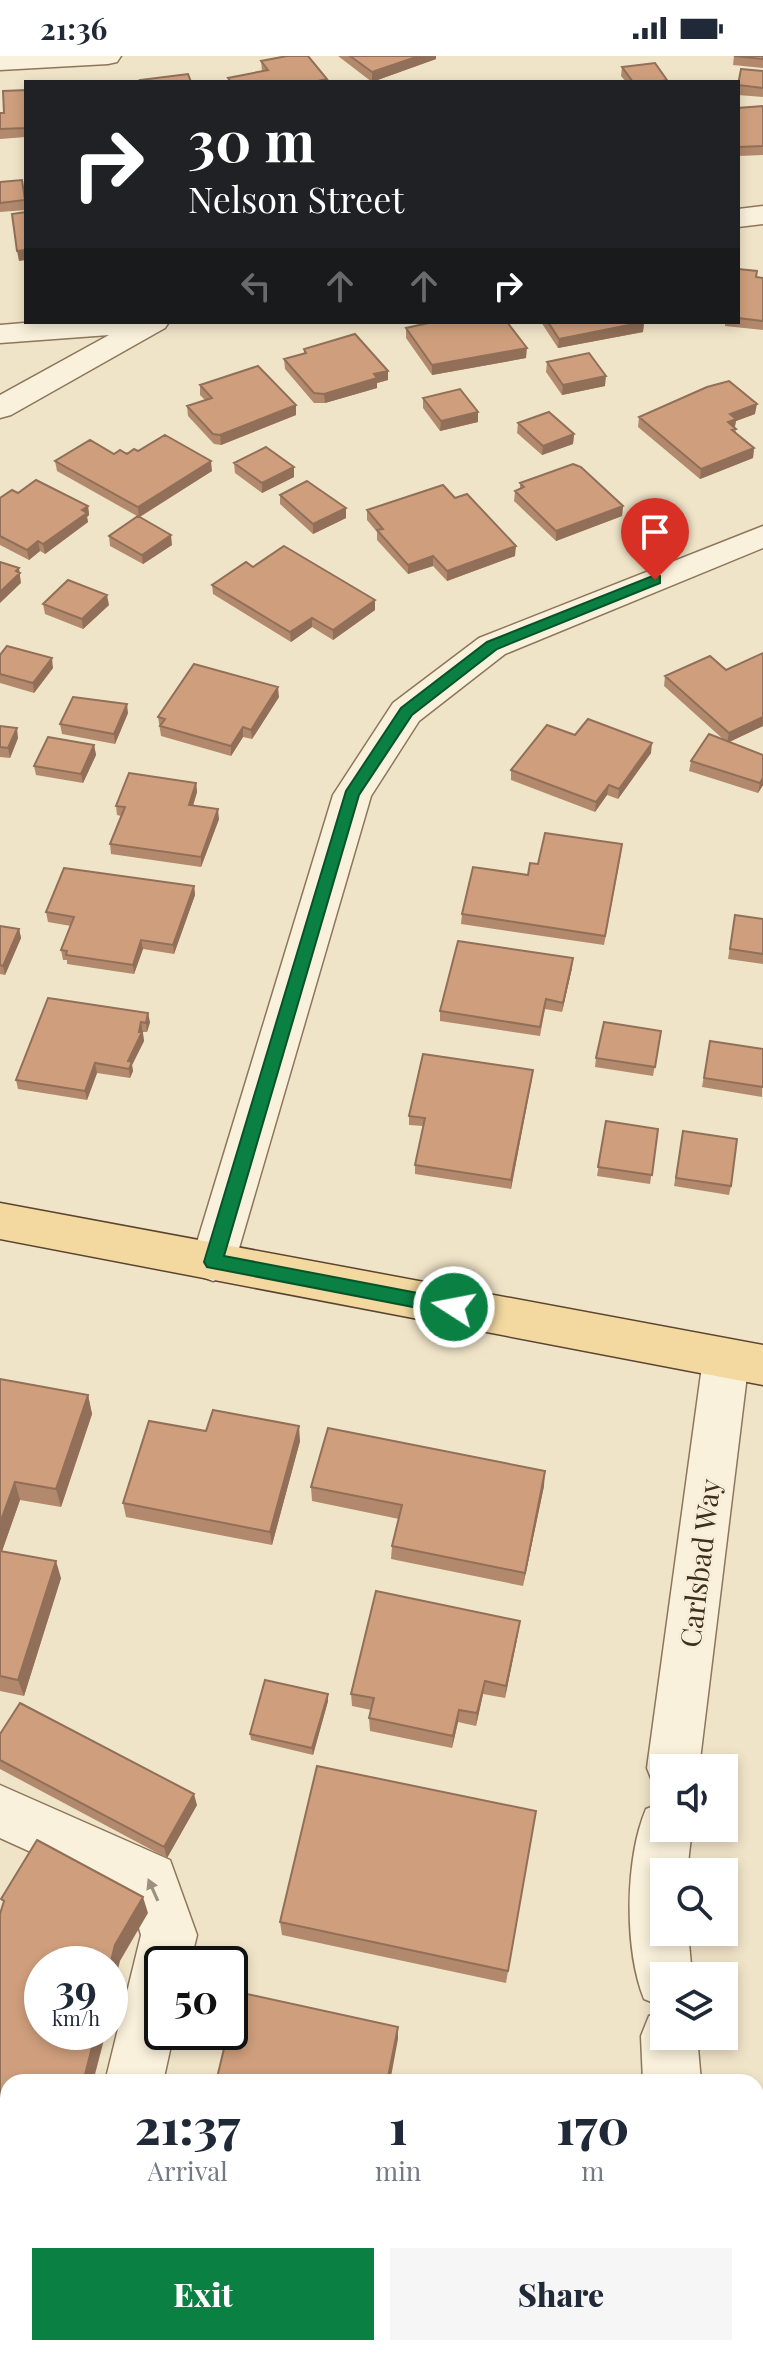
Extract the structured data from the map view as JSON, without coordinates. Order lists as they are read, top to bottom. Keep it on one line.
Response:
{"streets":{"street":["Carlsbad Way"]},"page":{"status":"21:36","turn":["30 m","Nelson Street"],"speed":"39 km/h","limit":"50","eta":["21:37","Arrival","1","min","170","m"],"buttons":["Exit","Share"]}}
